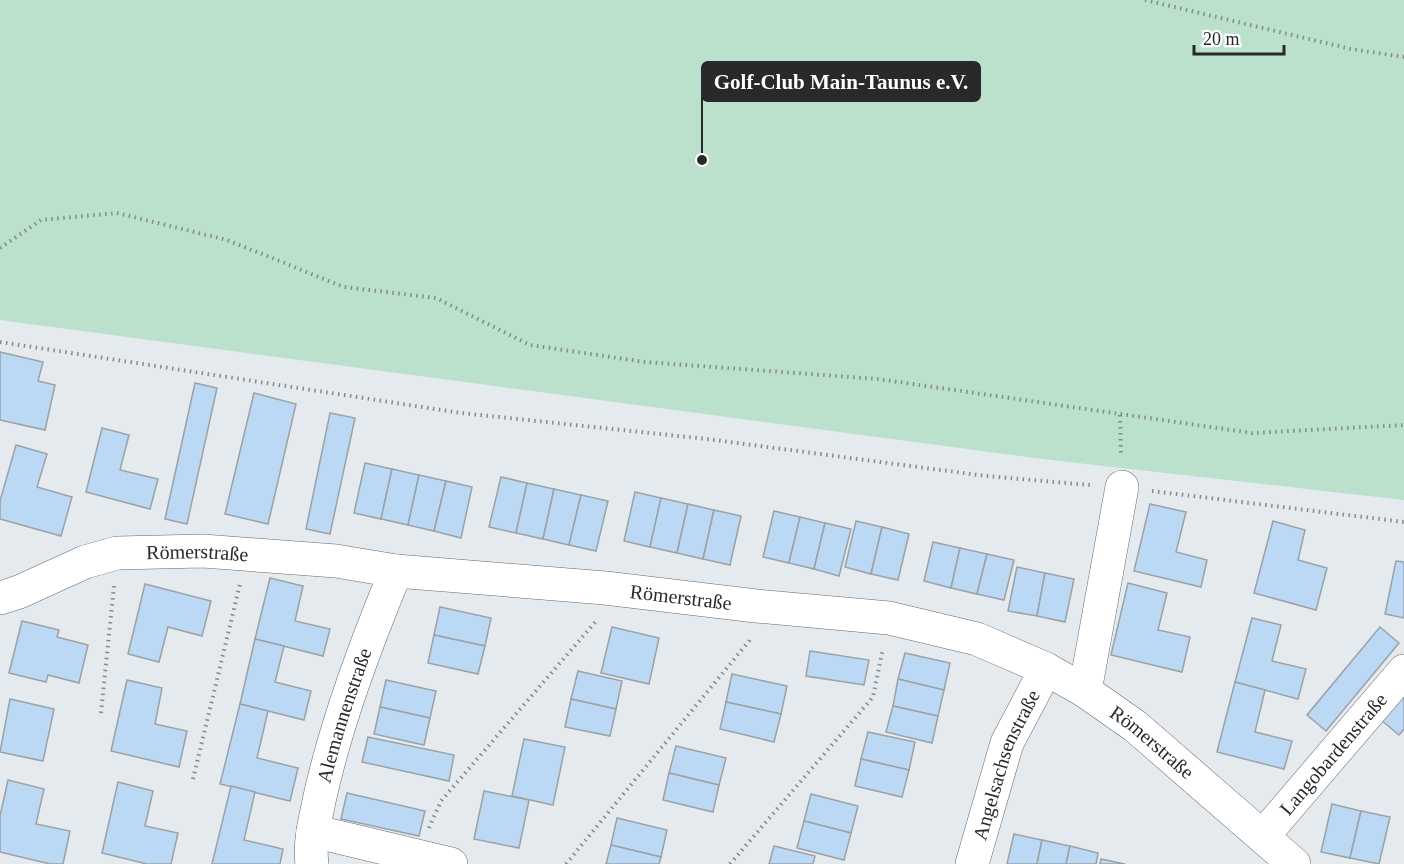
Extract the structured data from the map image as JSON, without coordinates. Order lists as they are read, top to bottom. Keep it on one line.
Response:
{"streets":{"street":["Römerstraße","Alemannenstraße","Langobardenstraße","Angelsachsenstraße"]},"crossings":[["Römerstraße","Alemannenstraße"],["Römerstraße","Langobardenstraße"],["Römerstraße","Angelsachsenstraße"]],"places":["Golf-Club Main-Taunus e.V."],"scale_bar":"20 m"}
